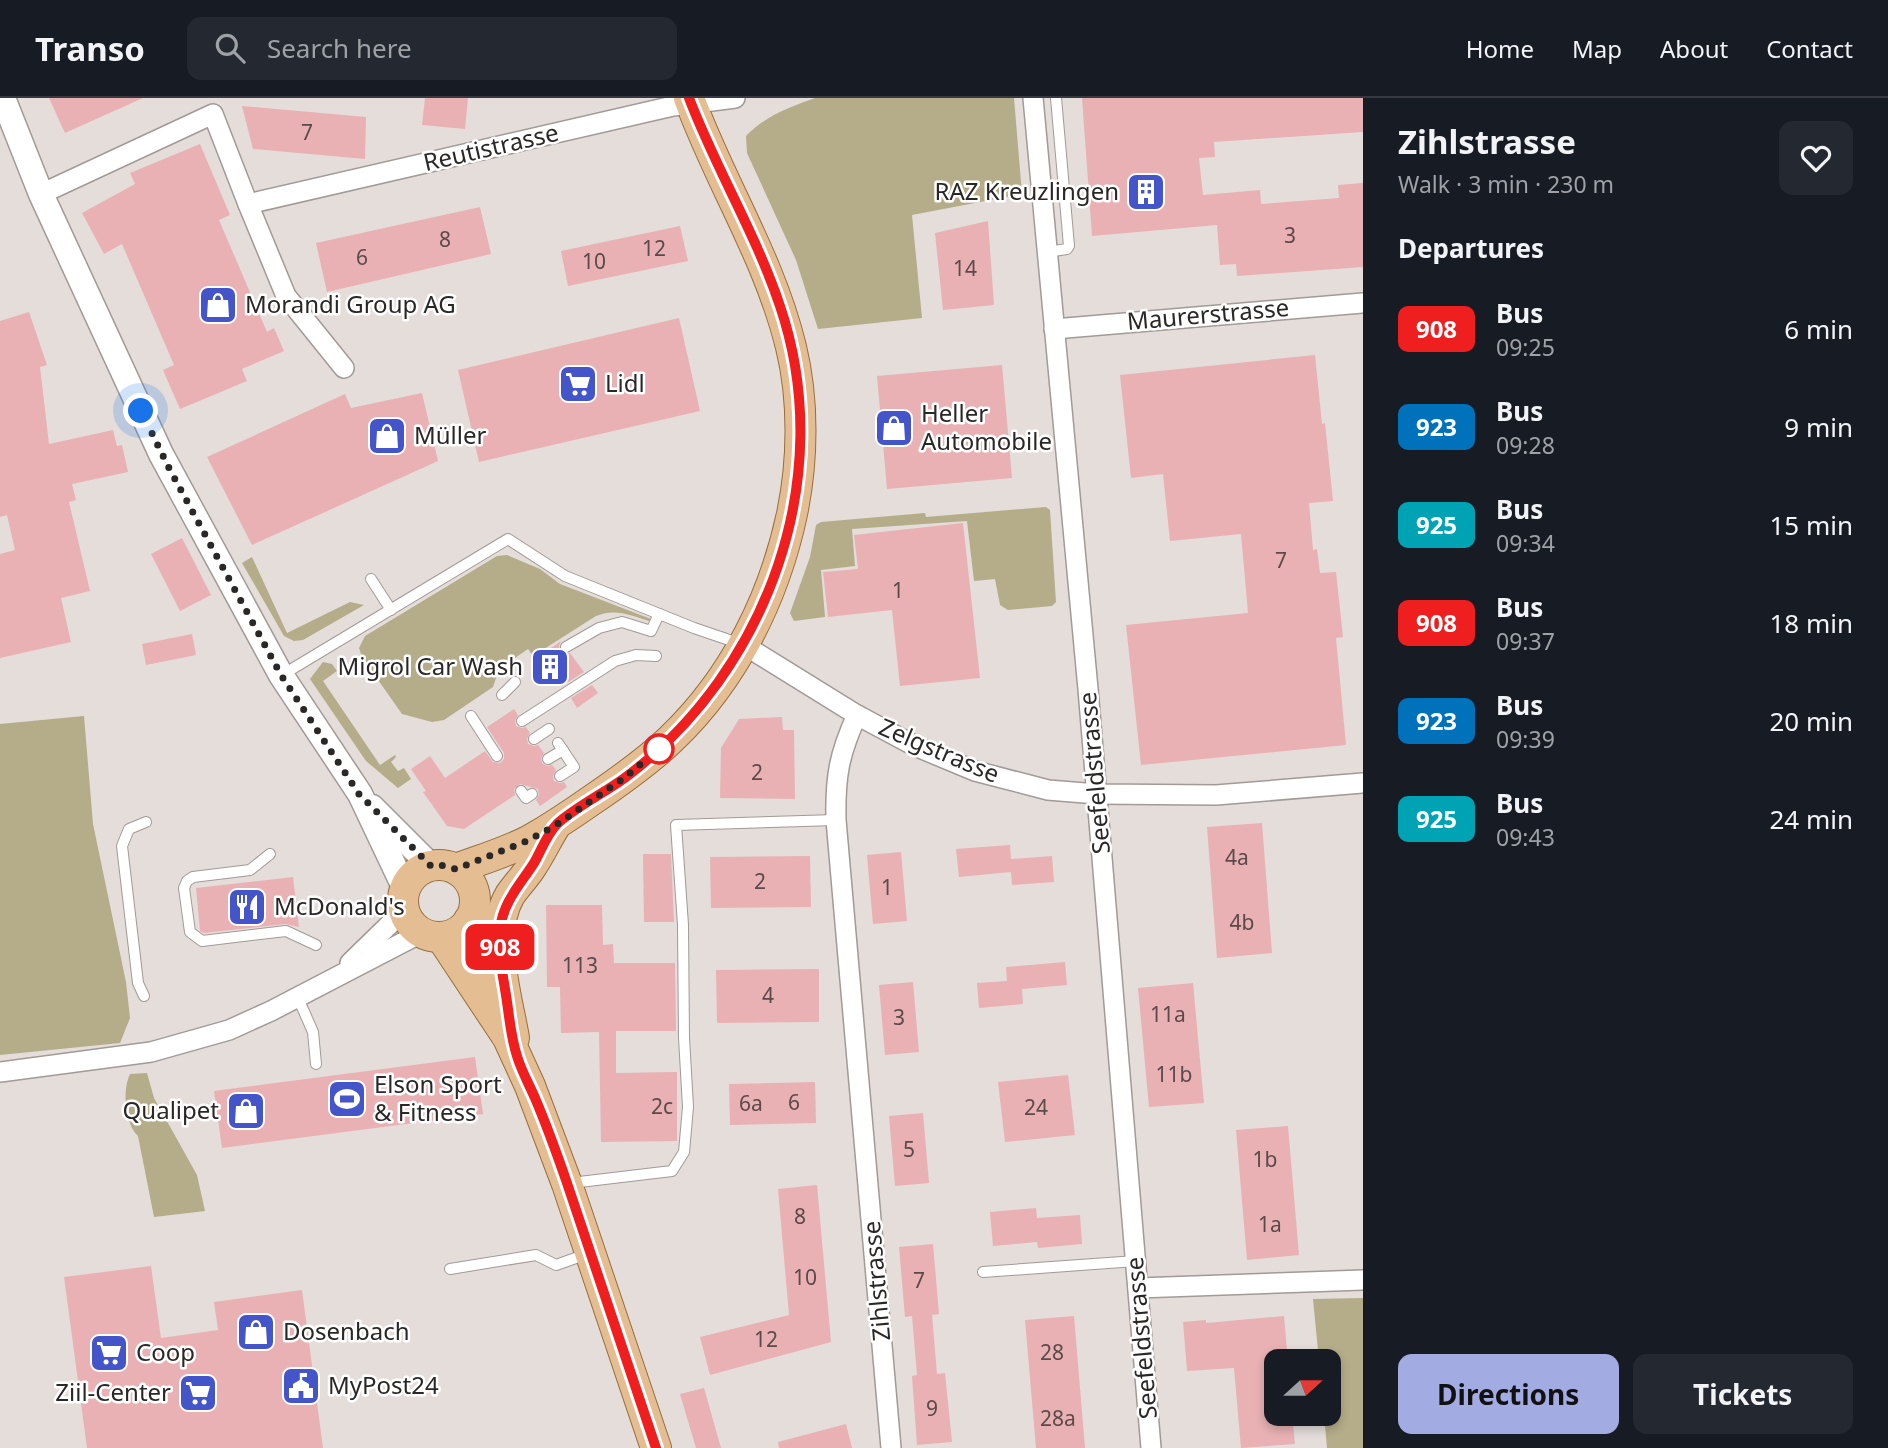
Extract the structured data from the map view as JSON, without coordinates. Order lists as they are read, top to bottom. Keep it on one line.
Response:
{"streets":{"street":["Reutistrasse","Maurerstrasse","Zelgstrasse","Seefeldstrasse","Zihlstrasse"]},"crossings":[["Maurerstrasse","Seefeldstrasse"],["Zelgstrasse","Seefeldstrasse"],["Zelgstrasse","Zihlstrasse"]],"places":{"building":["RAZ Kreuzlingen","Migrol Car Wash"],"shop":["Morandi Group AG","Heller Automobile","Müller","Qualipet","Dosenbach"],"supermarket":["Lidl","Coop","Ziil-Center"],"restaurant":["McDonald's"],"sports":["Elson Sport & Fitness"],"public building":["MyPost24"]},"lines":["bus line 908"],"house_numbers":["7","3","8","12","6","10","14","7","1","2","4a","2","1","4b","113","4","11a","3","11b","6","6a","2c","24","5","1b","8","1a","10","7","12","28","9","28a"],"north":"right","page":{"header":"Transo","search":"Search here","nav":["Home","Map","About","Contact"],"on_map":"908","heading":[["Zihlstrasse","Walk · 3 min · 230 m"],"Departures"],"list":[{"mark":"908","name":"Bus","note":"09:25","value":"6 min"},{"mark":"923","name":"Bus","note":"09:28","value":"9 min"},{"mark":"925","name":"Bus","note":"09:34","value":"15 min"},{"mark":"908","name":"Bus","note":"09:37","value":"18 min"},{"mark":"923","name":"Bus","note":"09:39","value":"20 min"},{"mark":"925","name":"Bus","note":"09:43","value":"24 min"}],"buttons":["Directions","Tickets"]}}
